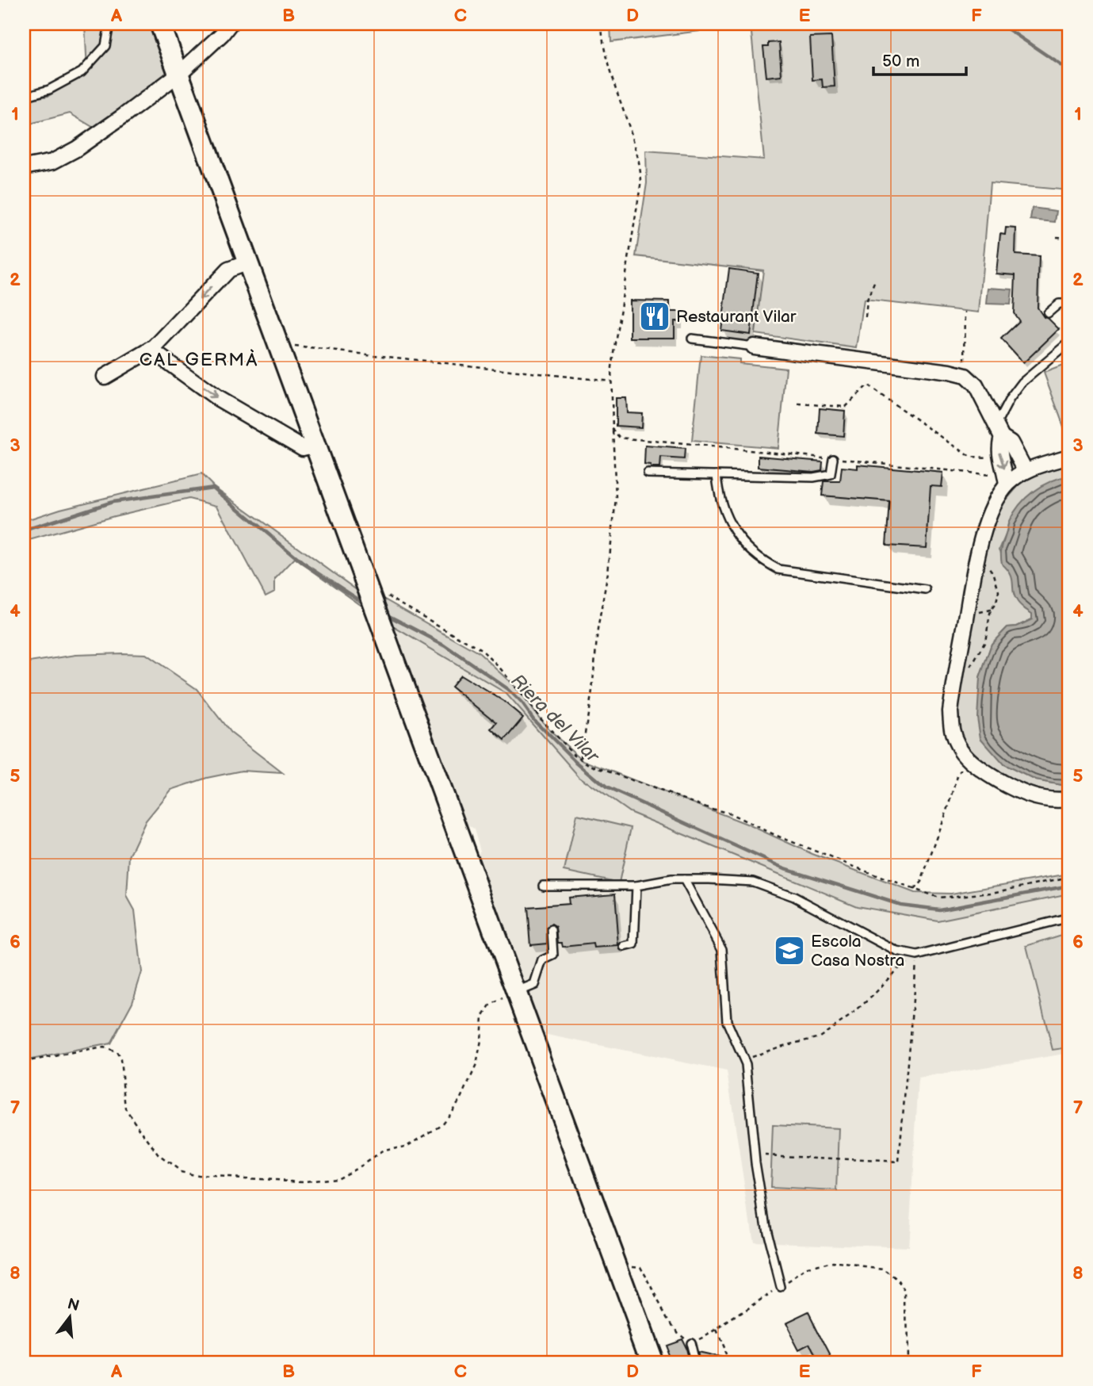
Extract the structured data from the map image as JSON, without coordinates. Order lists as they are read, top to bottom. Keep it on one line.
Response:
{"districts":["CAL GERMÀ"],"water":["Riera del Vilar"],"places":{"restaurant":["Restaurant Vilar"],"school or university":["Escola Casa Nostra"]},"scale_bar":"50 m","north":"top","grid":{"columns":["A","B","C","D","E","F"],"rows":["1","2","3","4","5","6","7","8"]}}
